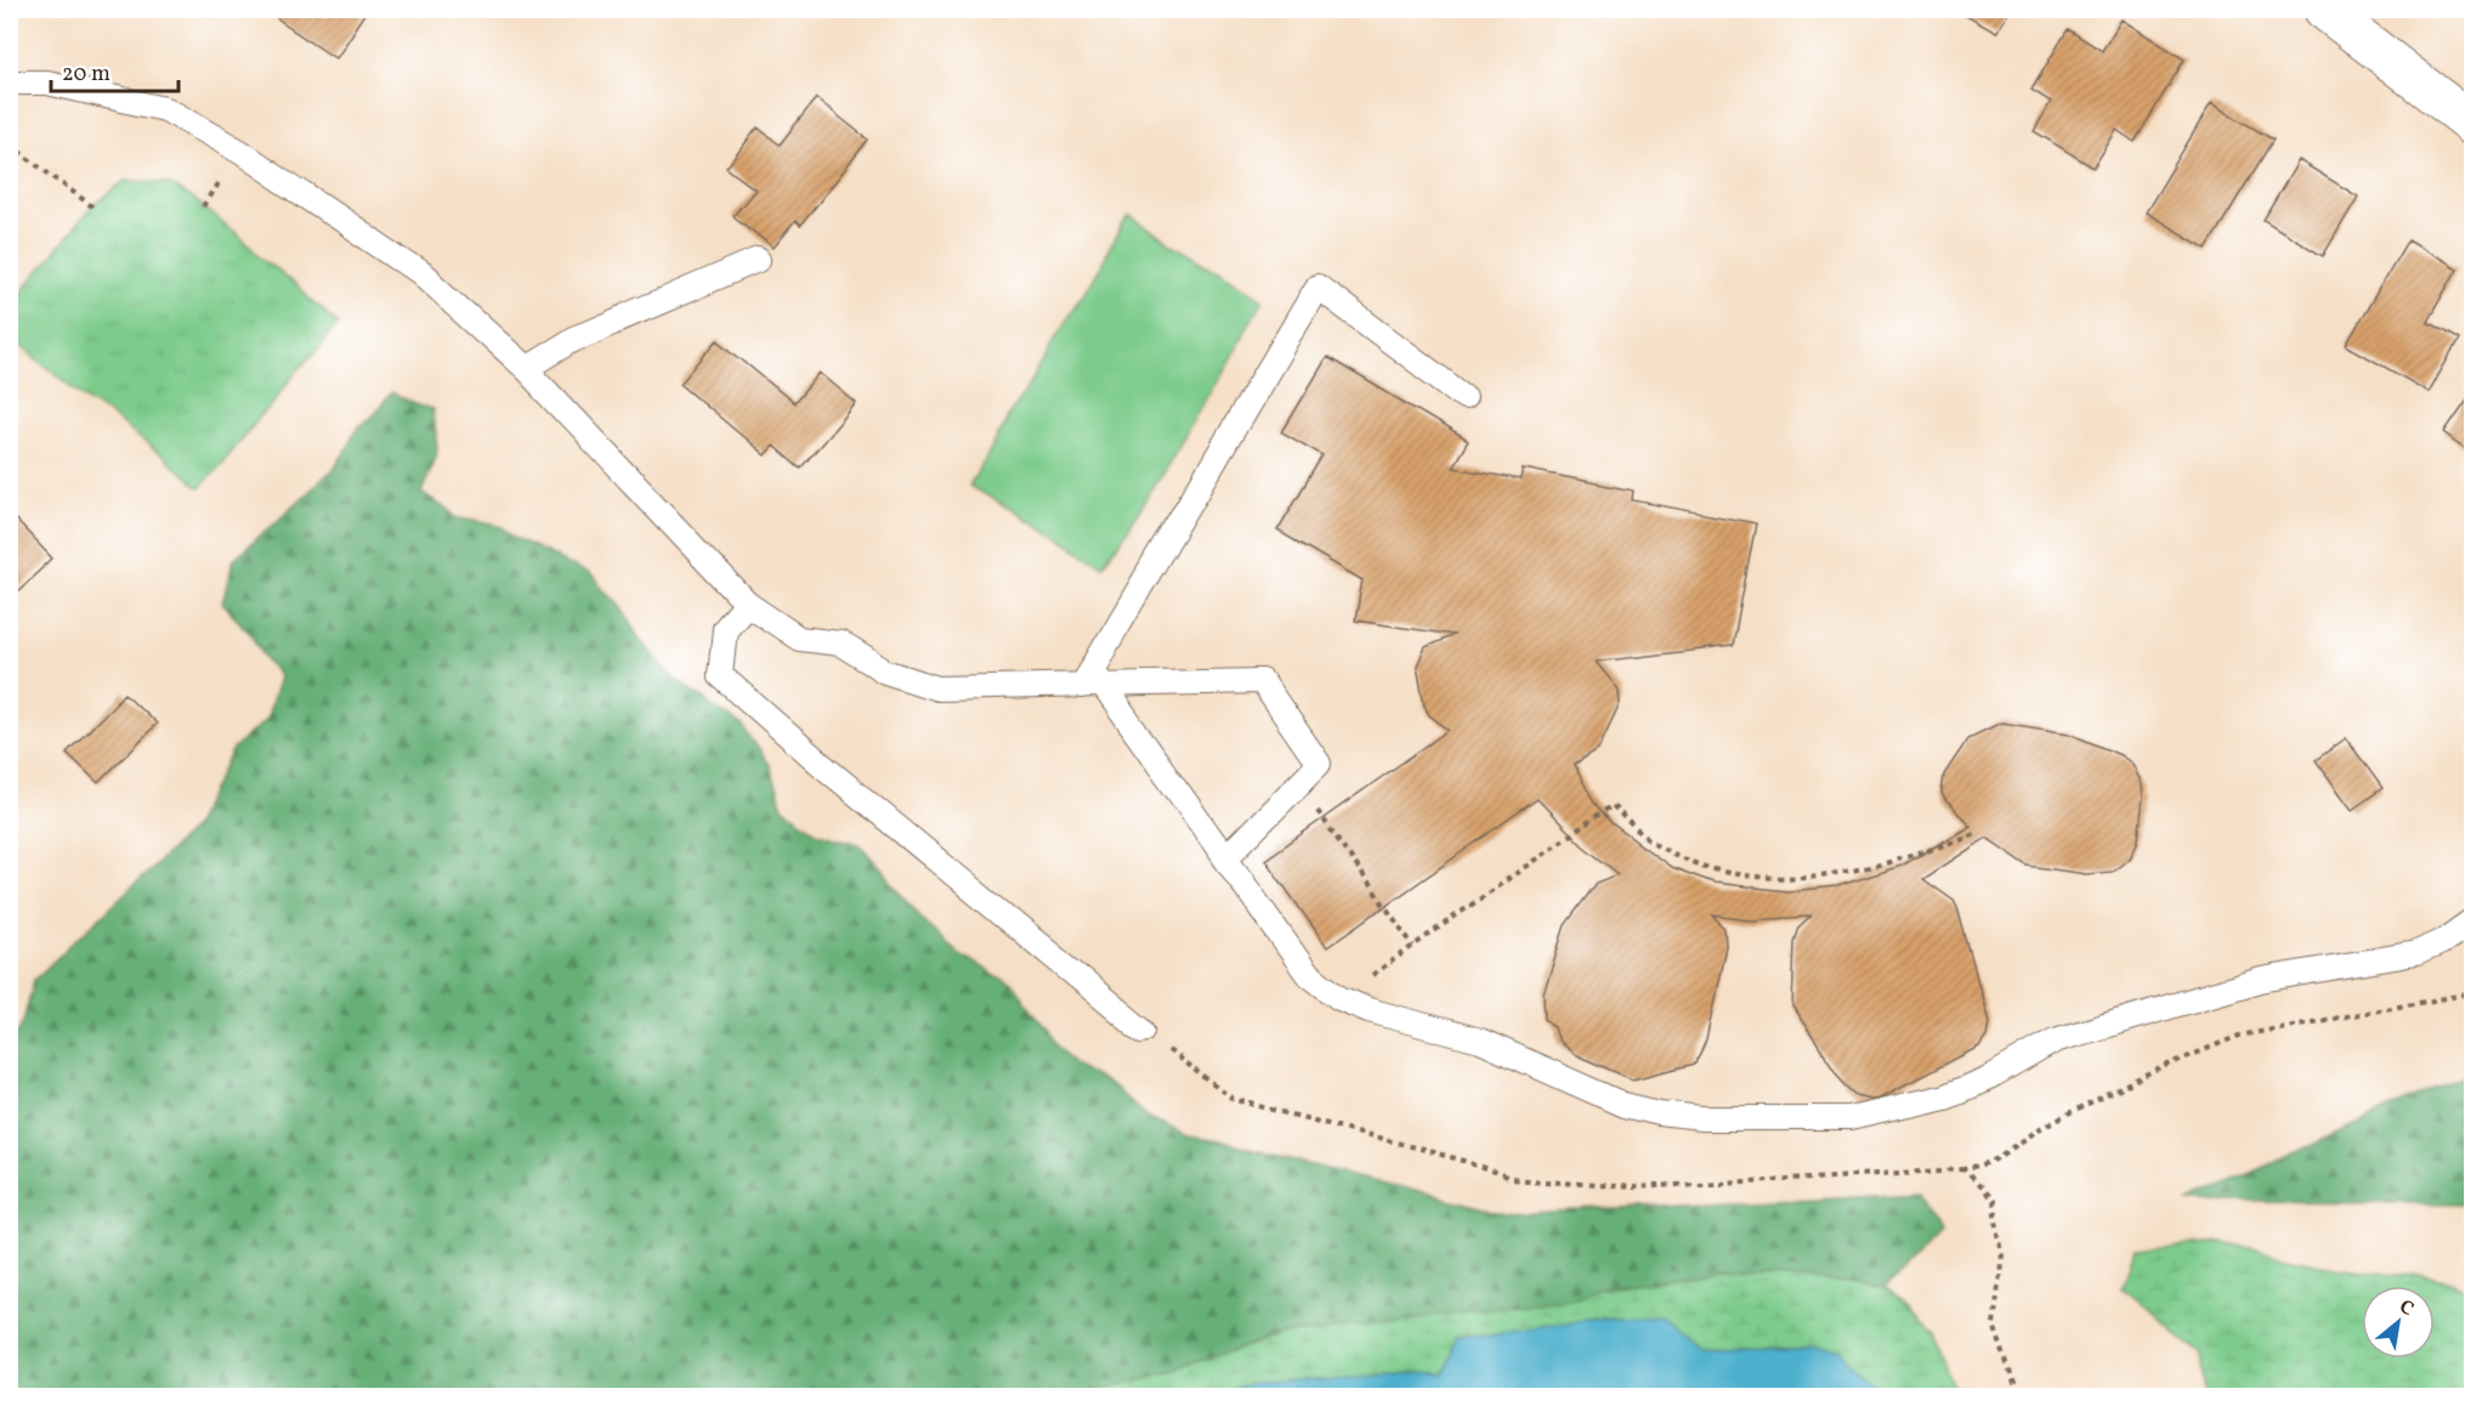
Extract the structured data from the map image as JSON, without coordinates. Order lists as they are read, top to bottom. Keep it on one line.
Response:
{"scale_bar":"20 m","north":"top right"}
